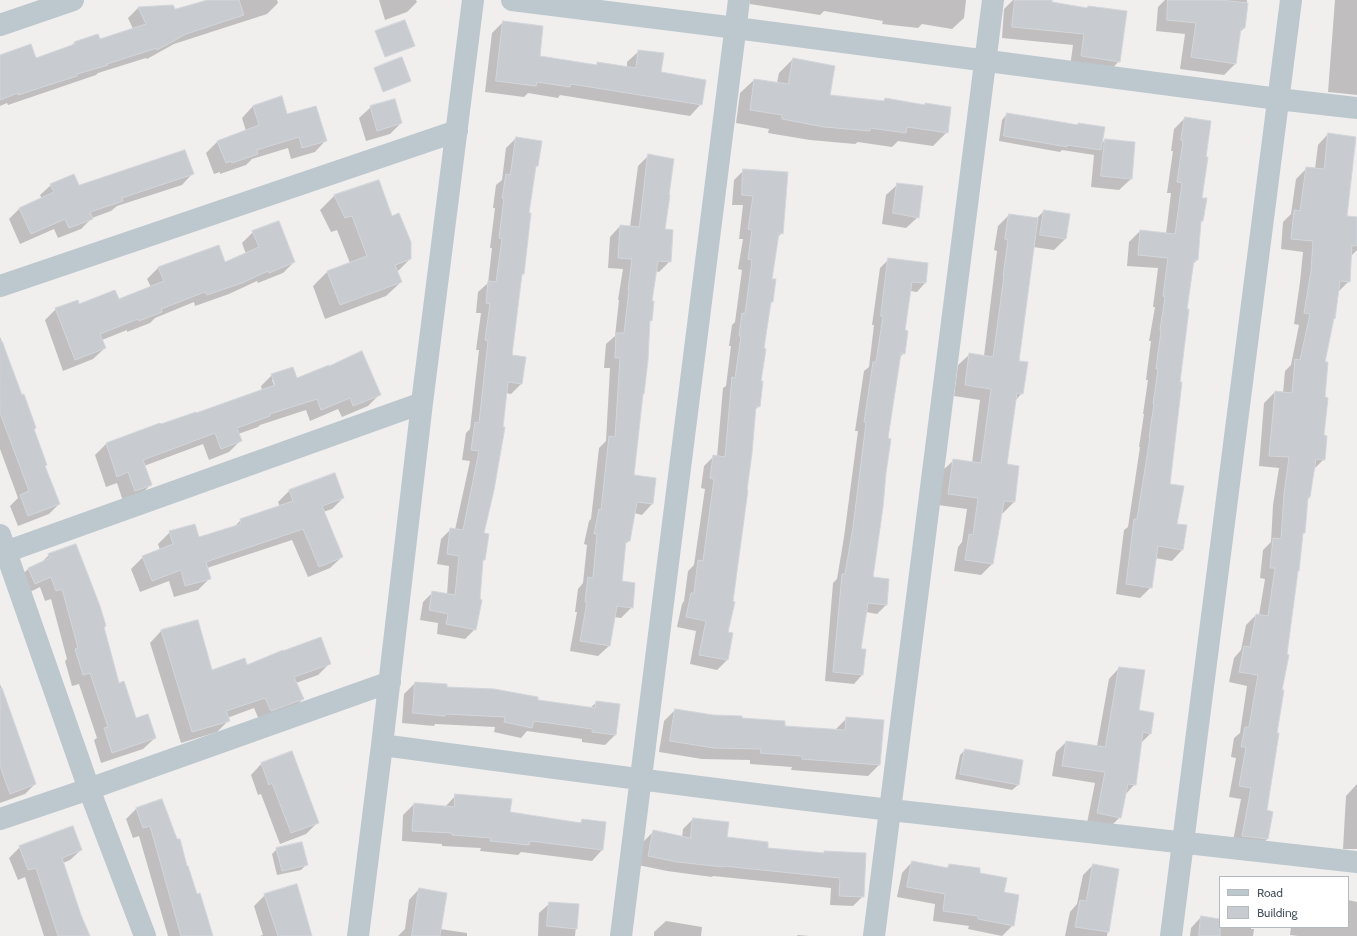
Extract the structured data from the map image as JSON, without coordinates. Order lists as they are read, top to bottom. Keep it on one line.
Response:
{"legend":["Road","Building"]}
